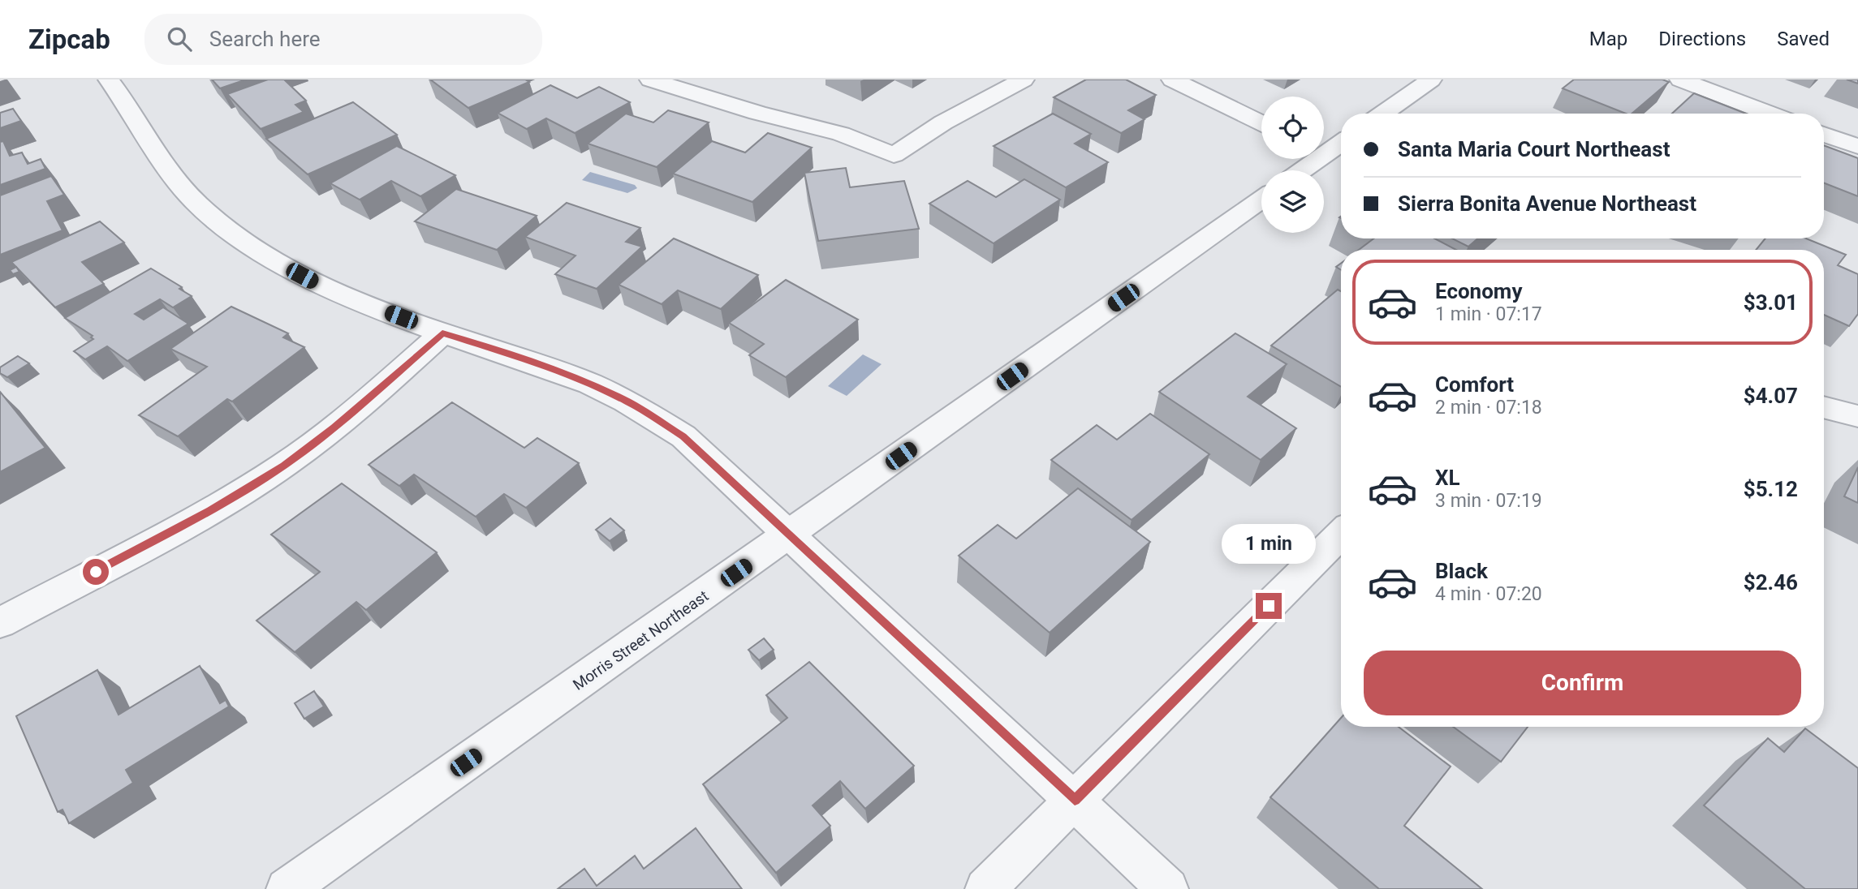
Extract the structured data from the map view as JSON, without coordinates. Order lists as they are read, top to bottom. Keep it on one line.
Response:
{"streets":{"street":["Morris Street Northeast"]},"page":{"header":"Zipcab","search":"Search here","nav":["Map","Directions","Saved"],"banner":["Santa Maria Court Northeast","Sierra Bonita Avenue Northeast"],"list":[{"name":"Economy","note":"1 min · 07:17","value":"$3.01"},{"name":"Comfort","note":"2 min · 07:18","value":"$4.07"},{"name":"XL","note":"3 min · 07:19","value":"$5.12"},{"name":"Black","note":"4 min · 07:20","value":"$2.46"}],"bubble":"1 min","buttons":"Confirm"}}
